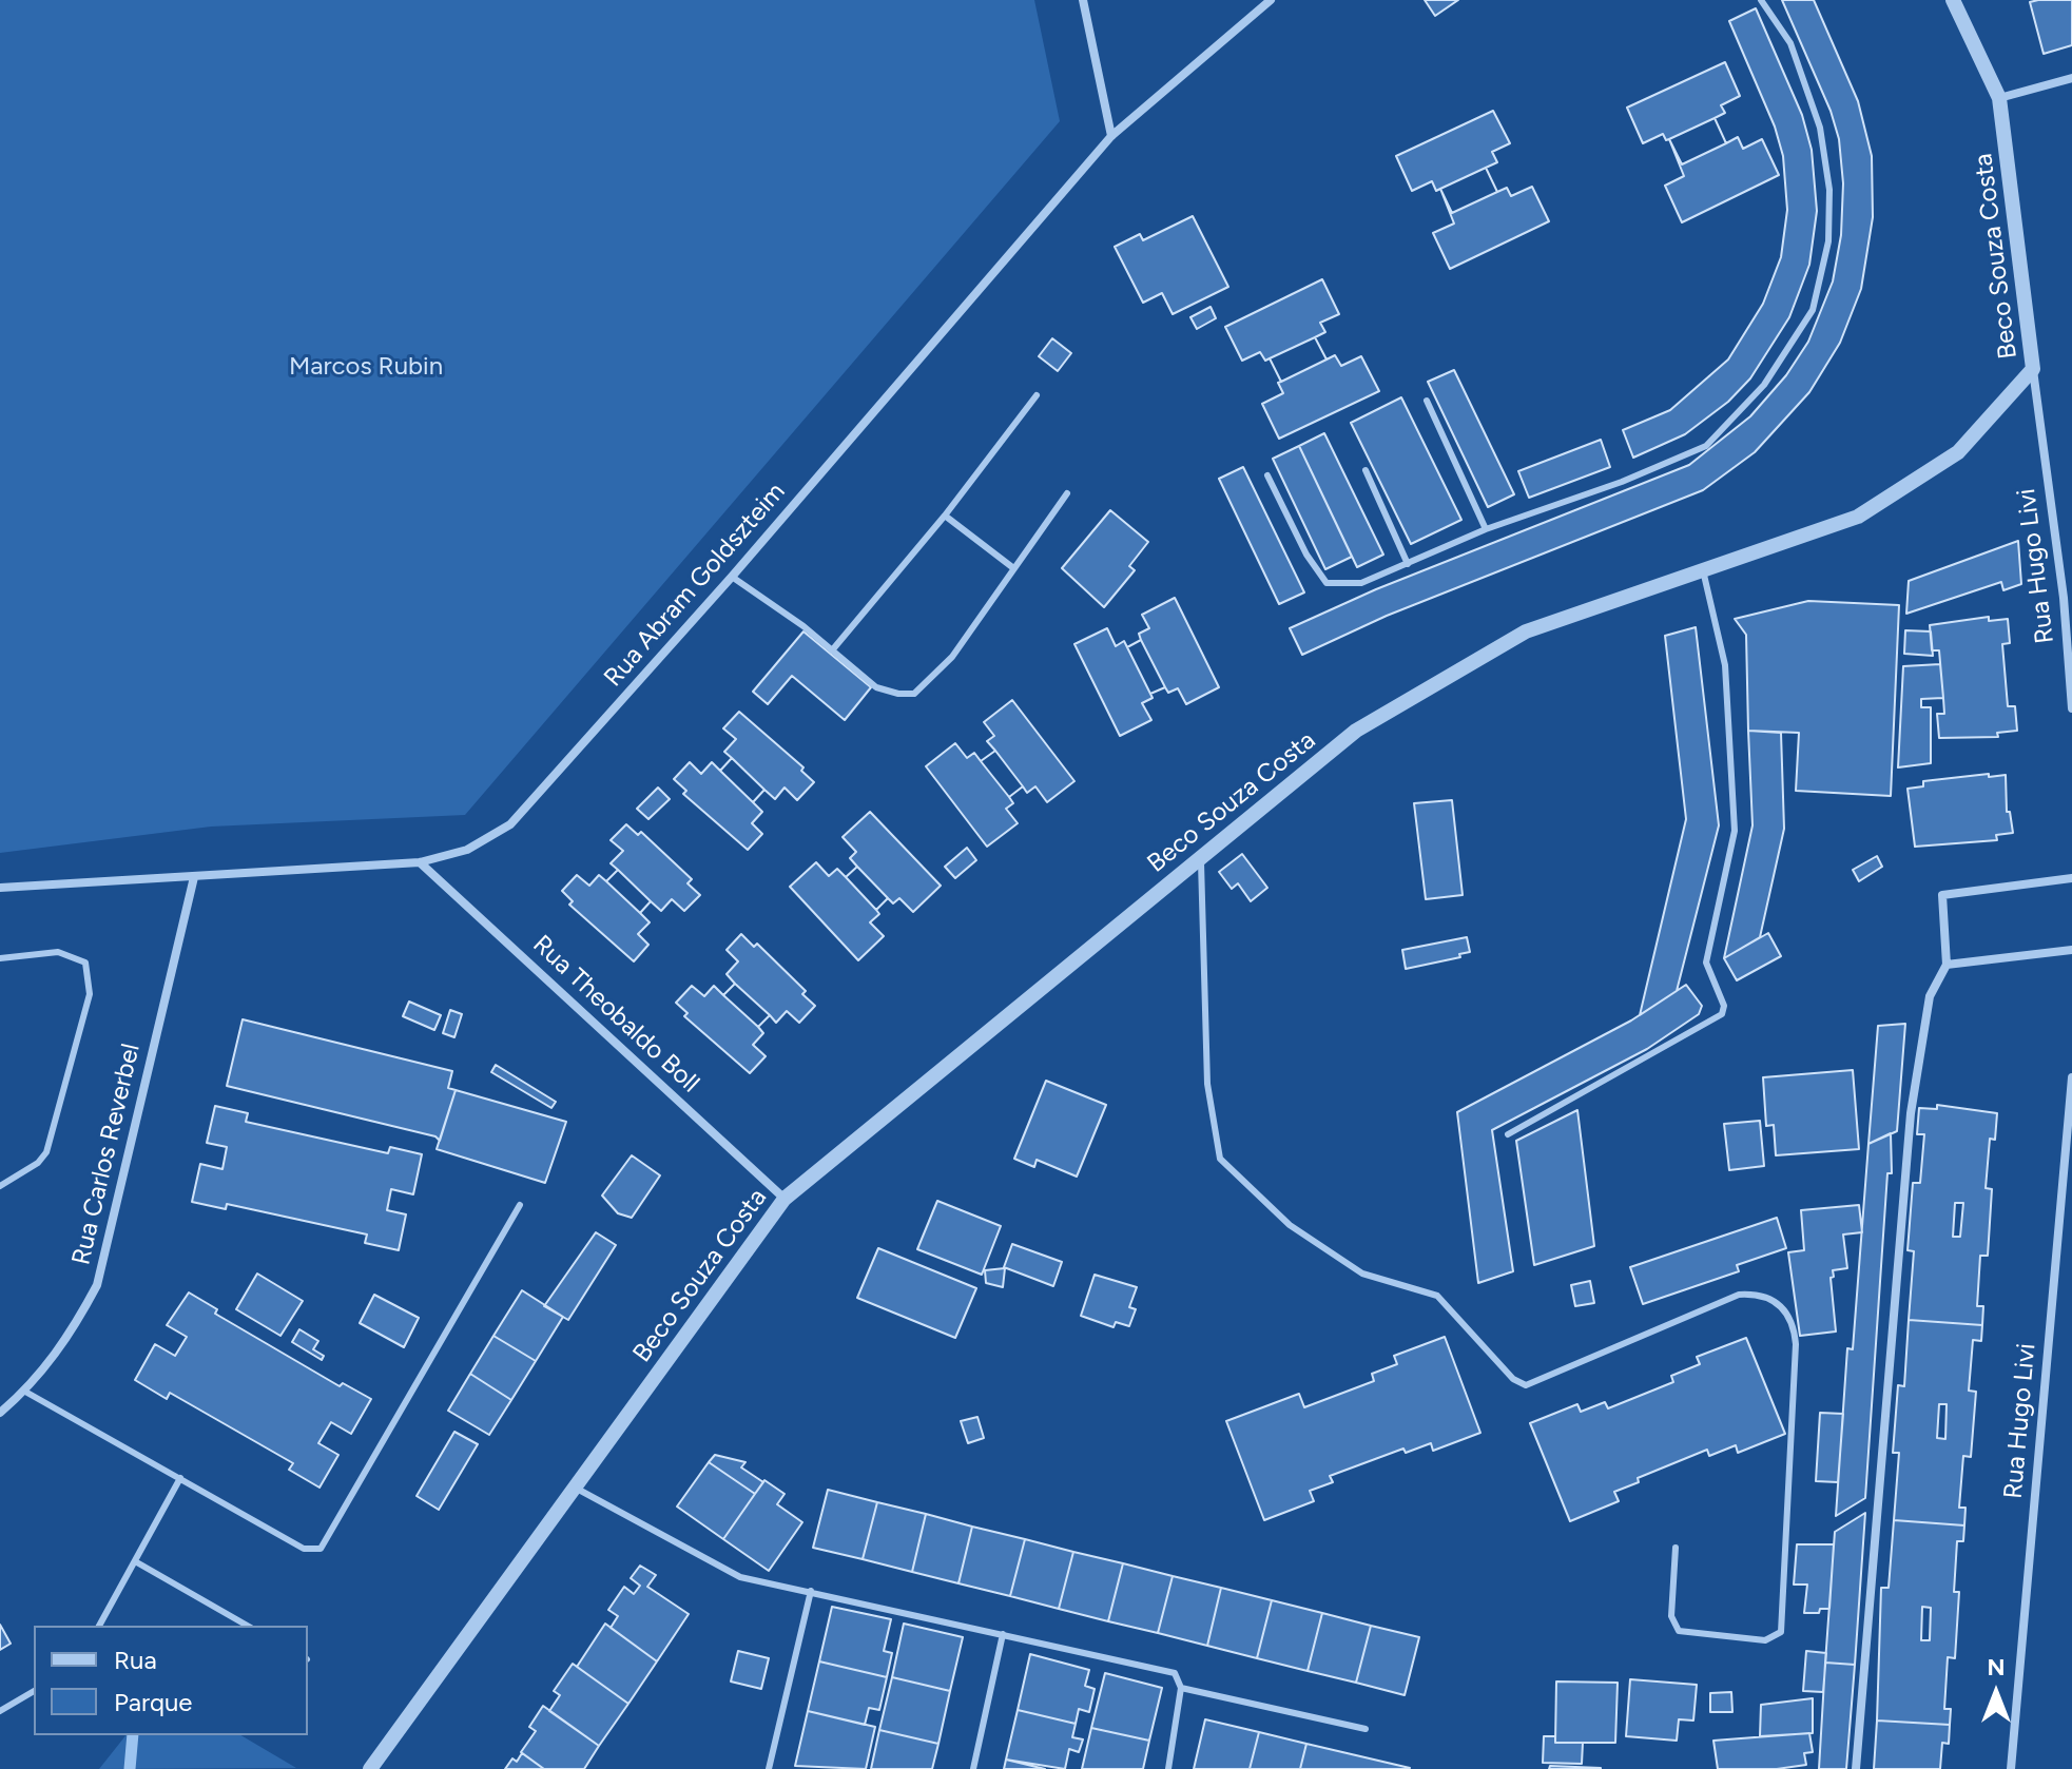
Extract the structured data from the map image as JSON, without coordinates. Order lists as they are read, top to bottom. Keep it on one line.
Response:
{"streets":{"street":["Beco Souza Costa","Rua Hugo Livi","Rua Abram Goldszteim","Rua Theobaldo Boll","Rua Carlos Reverbel"]},"crossings":[["Beco Souza Costa","Rua Hugo Livi"],["Beco Souza Costa","Rua Theobaldo Boll"],["Rua Abram Goldszteim","Rua Theobaldo Boll"],["Rua Abram Goldszteim","Rua Carlos Reverbel"]],"parks":["Marcos Rubin"],"legend":["Rua","Parque"],"north":"top"}
